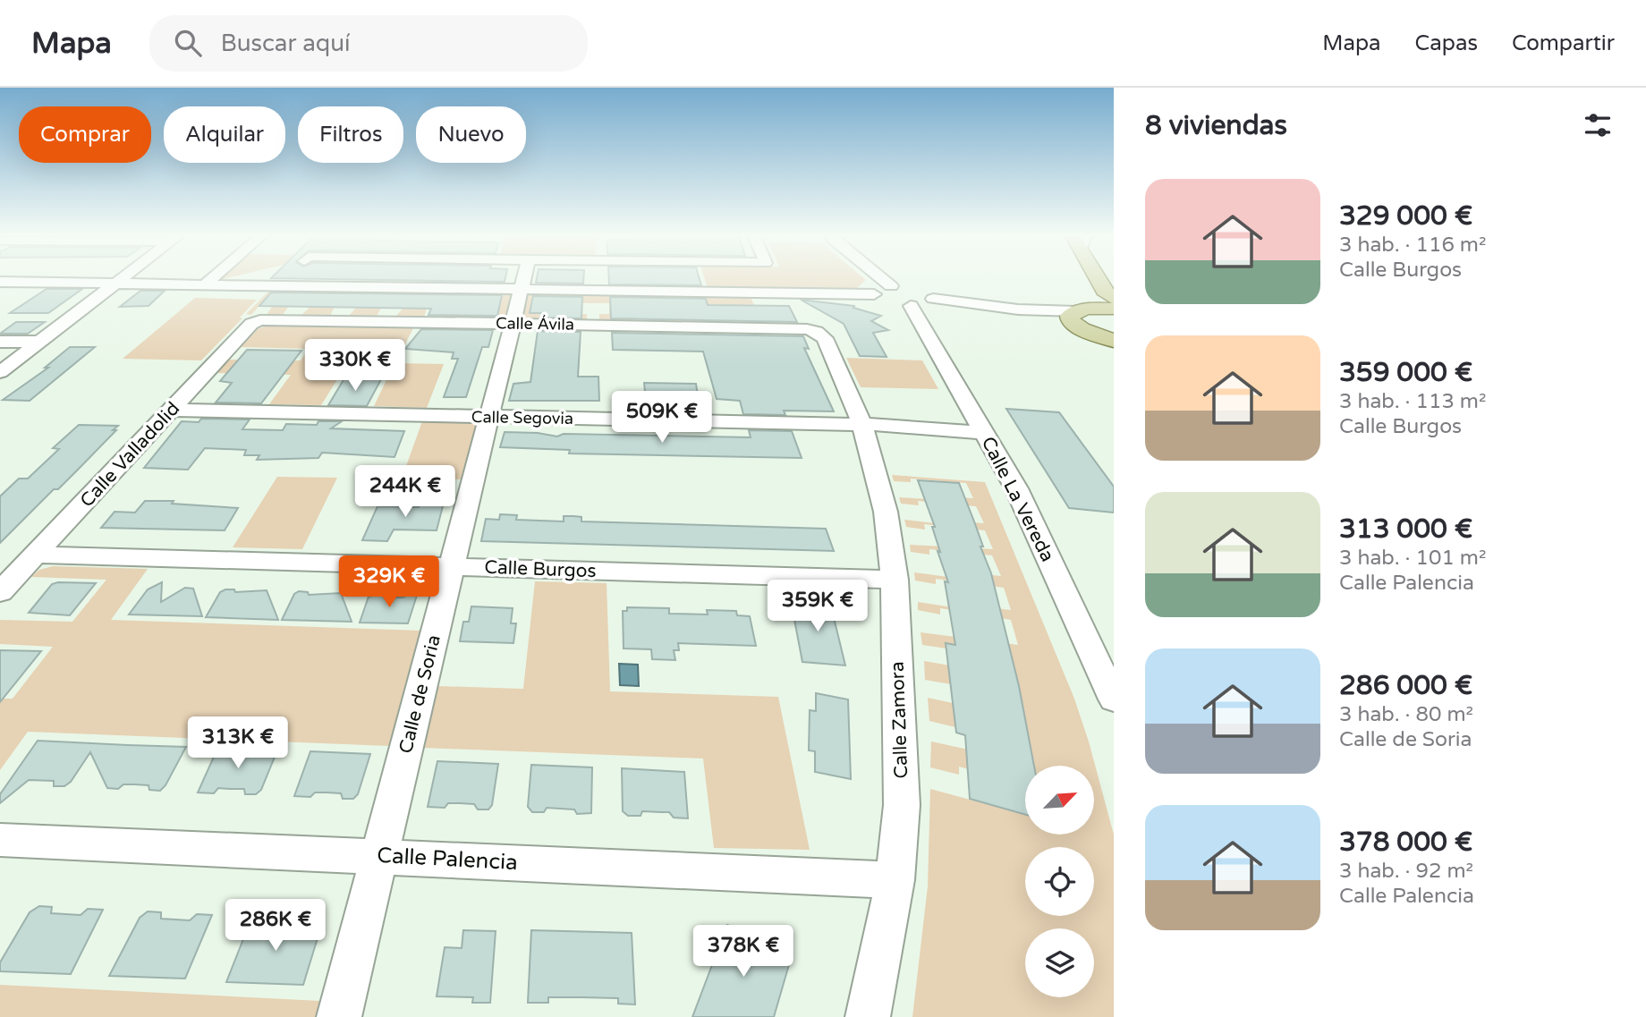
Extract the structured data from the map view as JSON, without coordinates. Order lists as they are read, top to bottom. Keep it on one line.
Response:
{"streets":{"street":["Calle Ávila","Calle Segovia","Calle Valladolid","Calle La Vereda","Calle Burgos","Calle de Soria","Calle Zamora","Calle Palencia"]},"crossings":[["Calle Ávila","Calle Valladolid"],["Calle Ávila","Calle de Soria"],["Calle Ávila","Calle Zamora"],["Calle Segovia","Calle Valladolid"],["Calle Segovia","Calle La Vereda"],["Calle Segovia","Calle de Soria"],["Calle Segovia","Calle Zamora"],["Calle Valladolid","Calle Burgos"],["Calle Burgos","Calle de Soria"],["Calle Burgos","Calle Zamora"],["Calle de Soria","Calle Palencia"],["Calle Zamora","Calle Palencia"]],"north":"top right","page":{"header":"Mapa","search":"Buscar aquí","nav":["Mapa","Capas","Compartir"],"heading":"8 viviendas","chip":["Comprar","Alquilar","Filtros","Nuevo"],"list":[{"name":"329 000 €","note":"3 hab. · 116 m² · Calle Burgos"},{"name":"359 000 €","note":"3 hab. · 113 m² · Calle Burgos"},{"name":"313 000 €","note":"3 hab. · 101 m² · Calle Palencia"},{"name":"286 000 €","note":"3 hab. · 80 m² · Calle de Soria"},{"name":"378 000 €","note":"3 hab. · 92 m² · Calle Palencia"}],"price":["330K €","509K €","244K €","329K €","359K €","313K €","286K €","378K €"]}}
